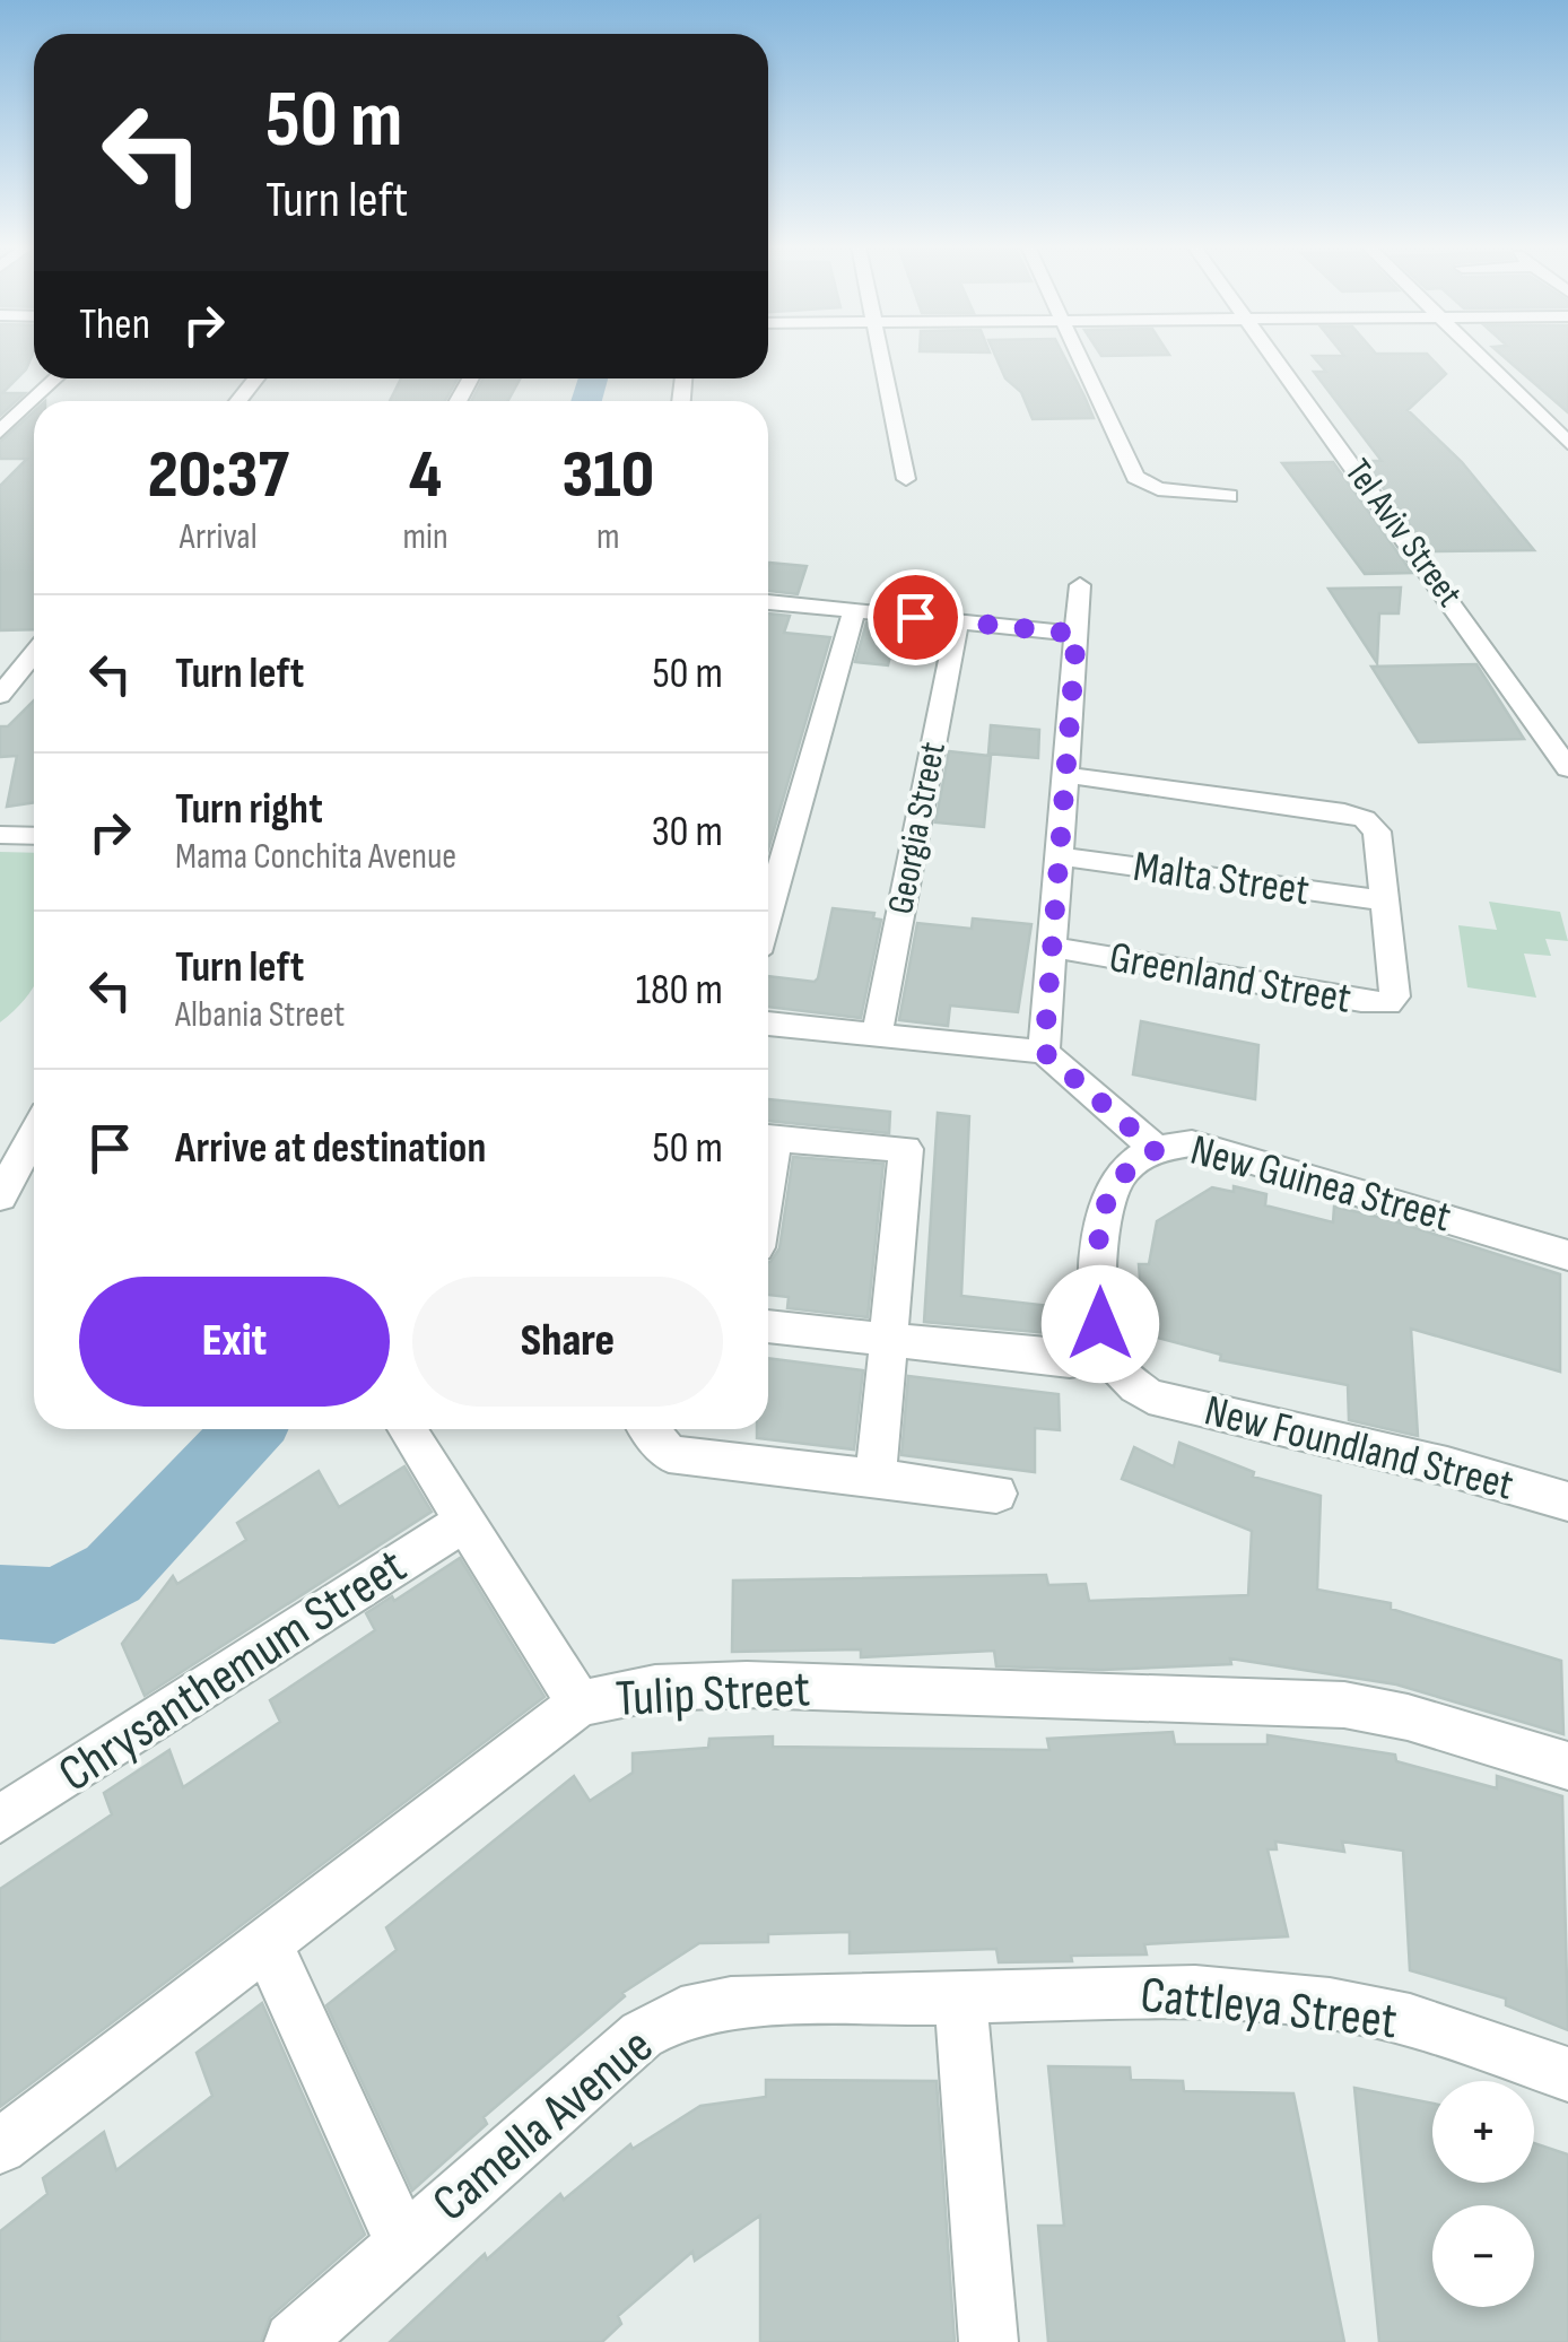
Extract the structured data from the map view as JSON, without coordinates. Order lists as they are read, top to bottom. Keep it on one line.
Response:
{"streets":{"street":["Tel Aviv Street","Georgia Street","Malta Street","Greenland Street","New Guinea Street","New Foundland Street","Chrysanthemum Street","Tulip Street","Cattleya Street","Camella Avenue"]},"crossings":[["Malta Street","Greenland Street"],["New Guinea Street","New Foundland Street"],["Cattleya Street","Camella Avenue"]],"page":{"turn":["50 m","Turn left"],"then":"Then","eta":["20:37","Arrival","4","min","310","m"],"list":[{"name":"Turn left","value":"50 m"},{"name":"Turn right","note":"Mama Conchita Avenue","value":"30 m"},{"name":"Turn left","note":"Albania Street","value":"180 m"},{"name":"Arrive at destination","value":"50 m"}],"buttons":["Exit","Share"],"map_buttons":["+","−"]}}
